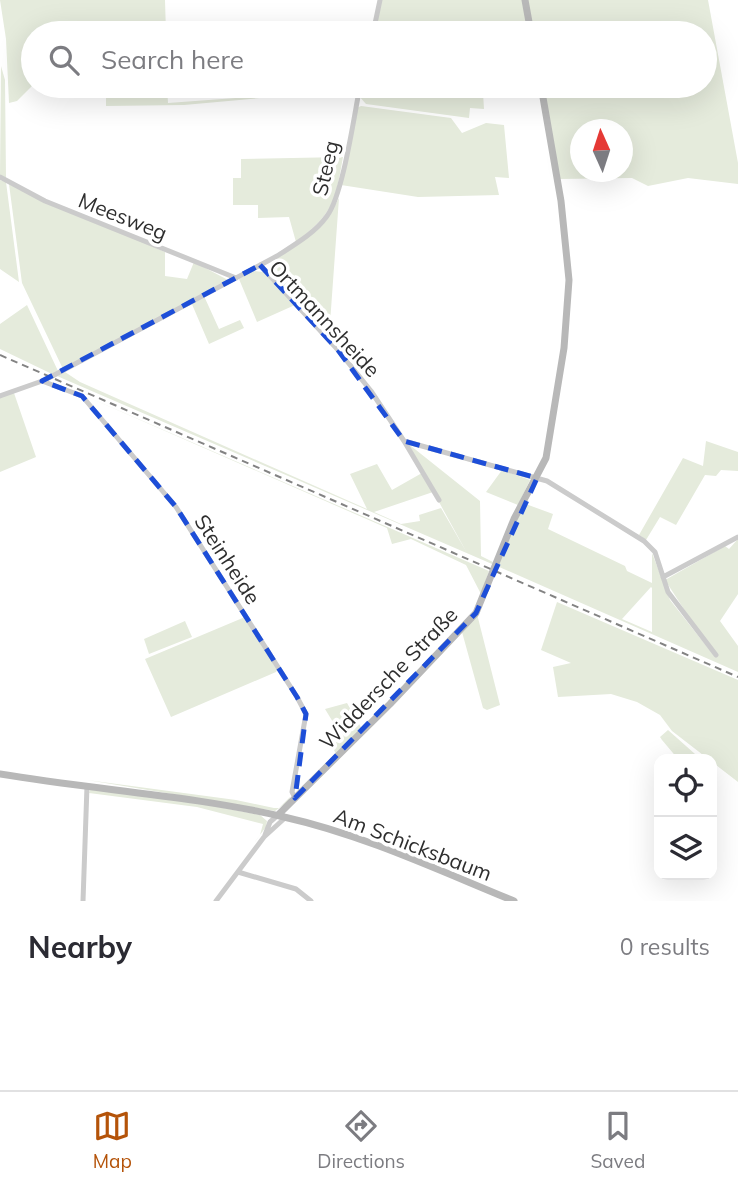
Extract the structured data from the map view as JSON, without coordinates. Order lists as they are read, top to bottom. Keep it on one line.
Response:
{"streets":{"street":["Steeg","Meesweg","Ortmannsheide","Steinheide","Widdersche Straße","Am Schicksbaum"]},"crossings":[["Steeg","Ortmannsheide"],["Meesweg","Ortmannsheide"],["Ortmannsheide","Steinheide"],["Steinheide","Widdersche Straße"],["Widdersche Straße","Am Schicksbaum"]],"north":"top","page":{"search":"Search here","heading":["Nearby","0 results"],"nav":["Map","Directions","Saved"]}}
